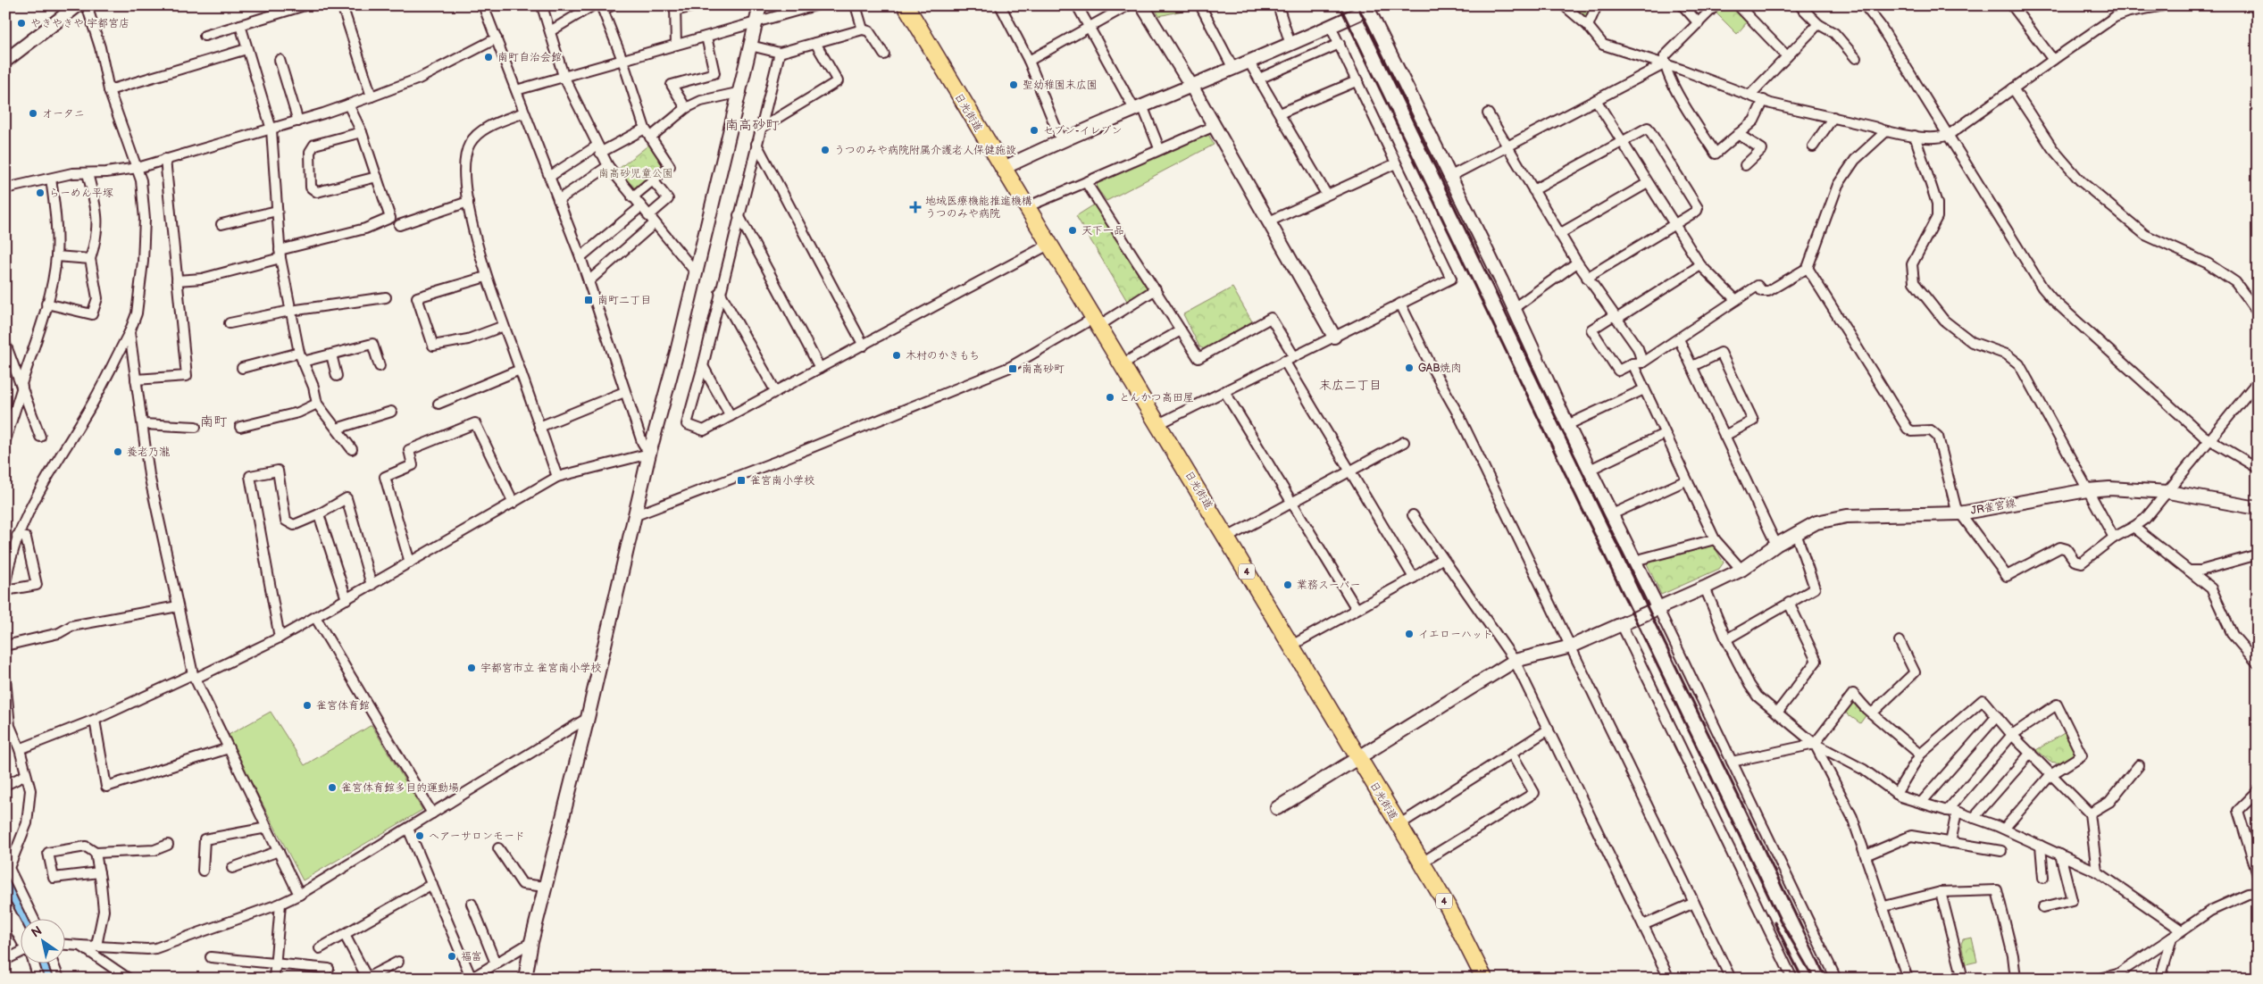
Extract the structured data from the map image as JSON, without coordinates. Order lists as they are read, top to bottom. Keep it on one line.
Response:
{"streets":{"highway":["日光街道","4"],"street":["JR雀宮線"]},"crossings":[["日光街道","JR雀宮線"]],"districts":["南高砂町","末広二丁目","南町"],"parks":["南高砂児童公園"],"places":{"other":["やきやきや 宇都宮店","南町自治会館","聖幼稚園末広園","オータニ","セブン-イレブン","うつのみや病院附属介護老人保健施設","らーめん平塚","天下一品","木村のかきもち","GAB焼肉","とんかつ高田屋","養老乃瀧","業務スーパー","イエローハット","宇都宮市立 雀宮南小学校","雀宮体育館","雀宮体育館多目的運動場","ヘアーサロンモード","福富"],"health":["地域医療機能推進機構 うつのみや病院"],"transit":["南町二丁目","南高砂町","雀宮南小学校"]},"north":"top left"}
